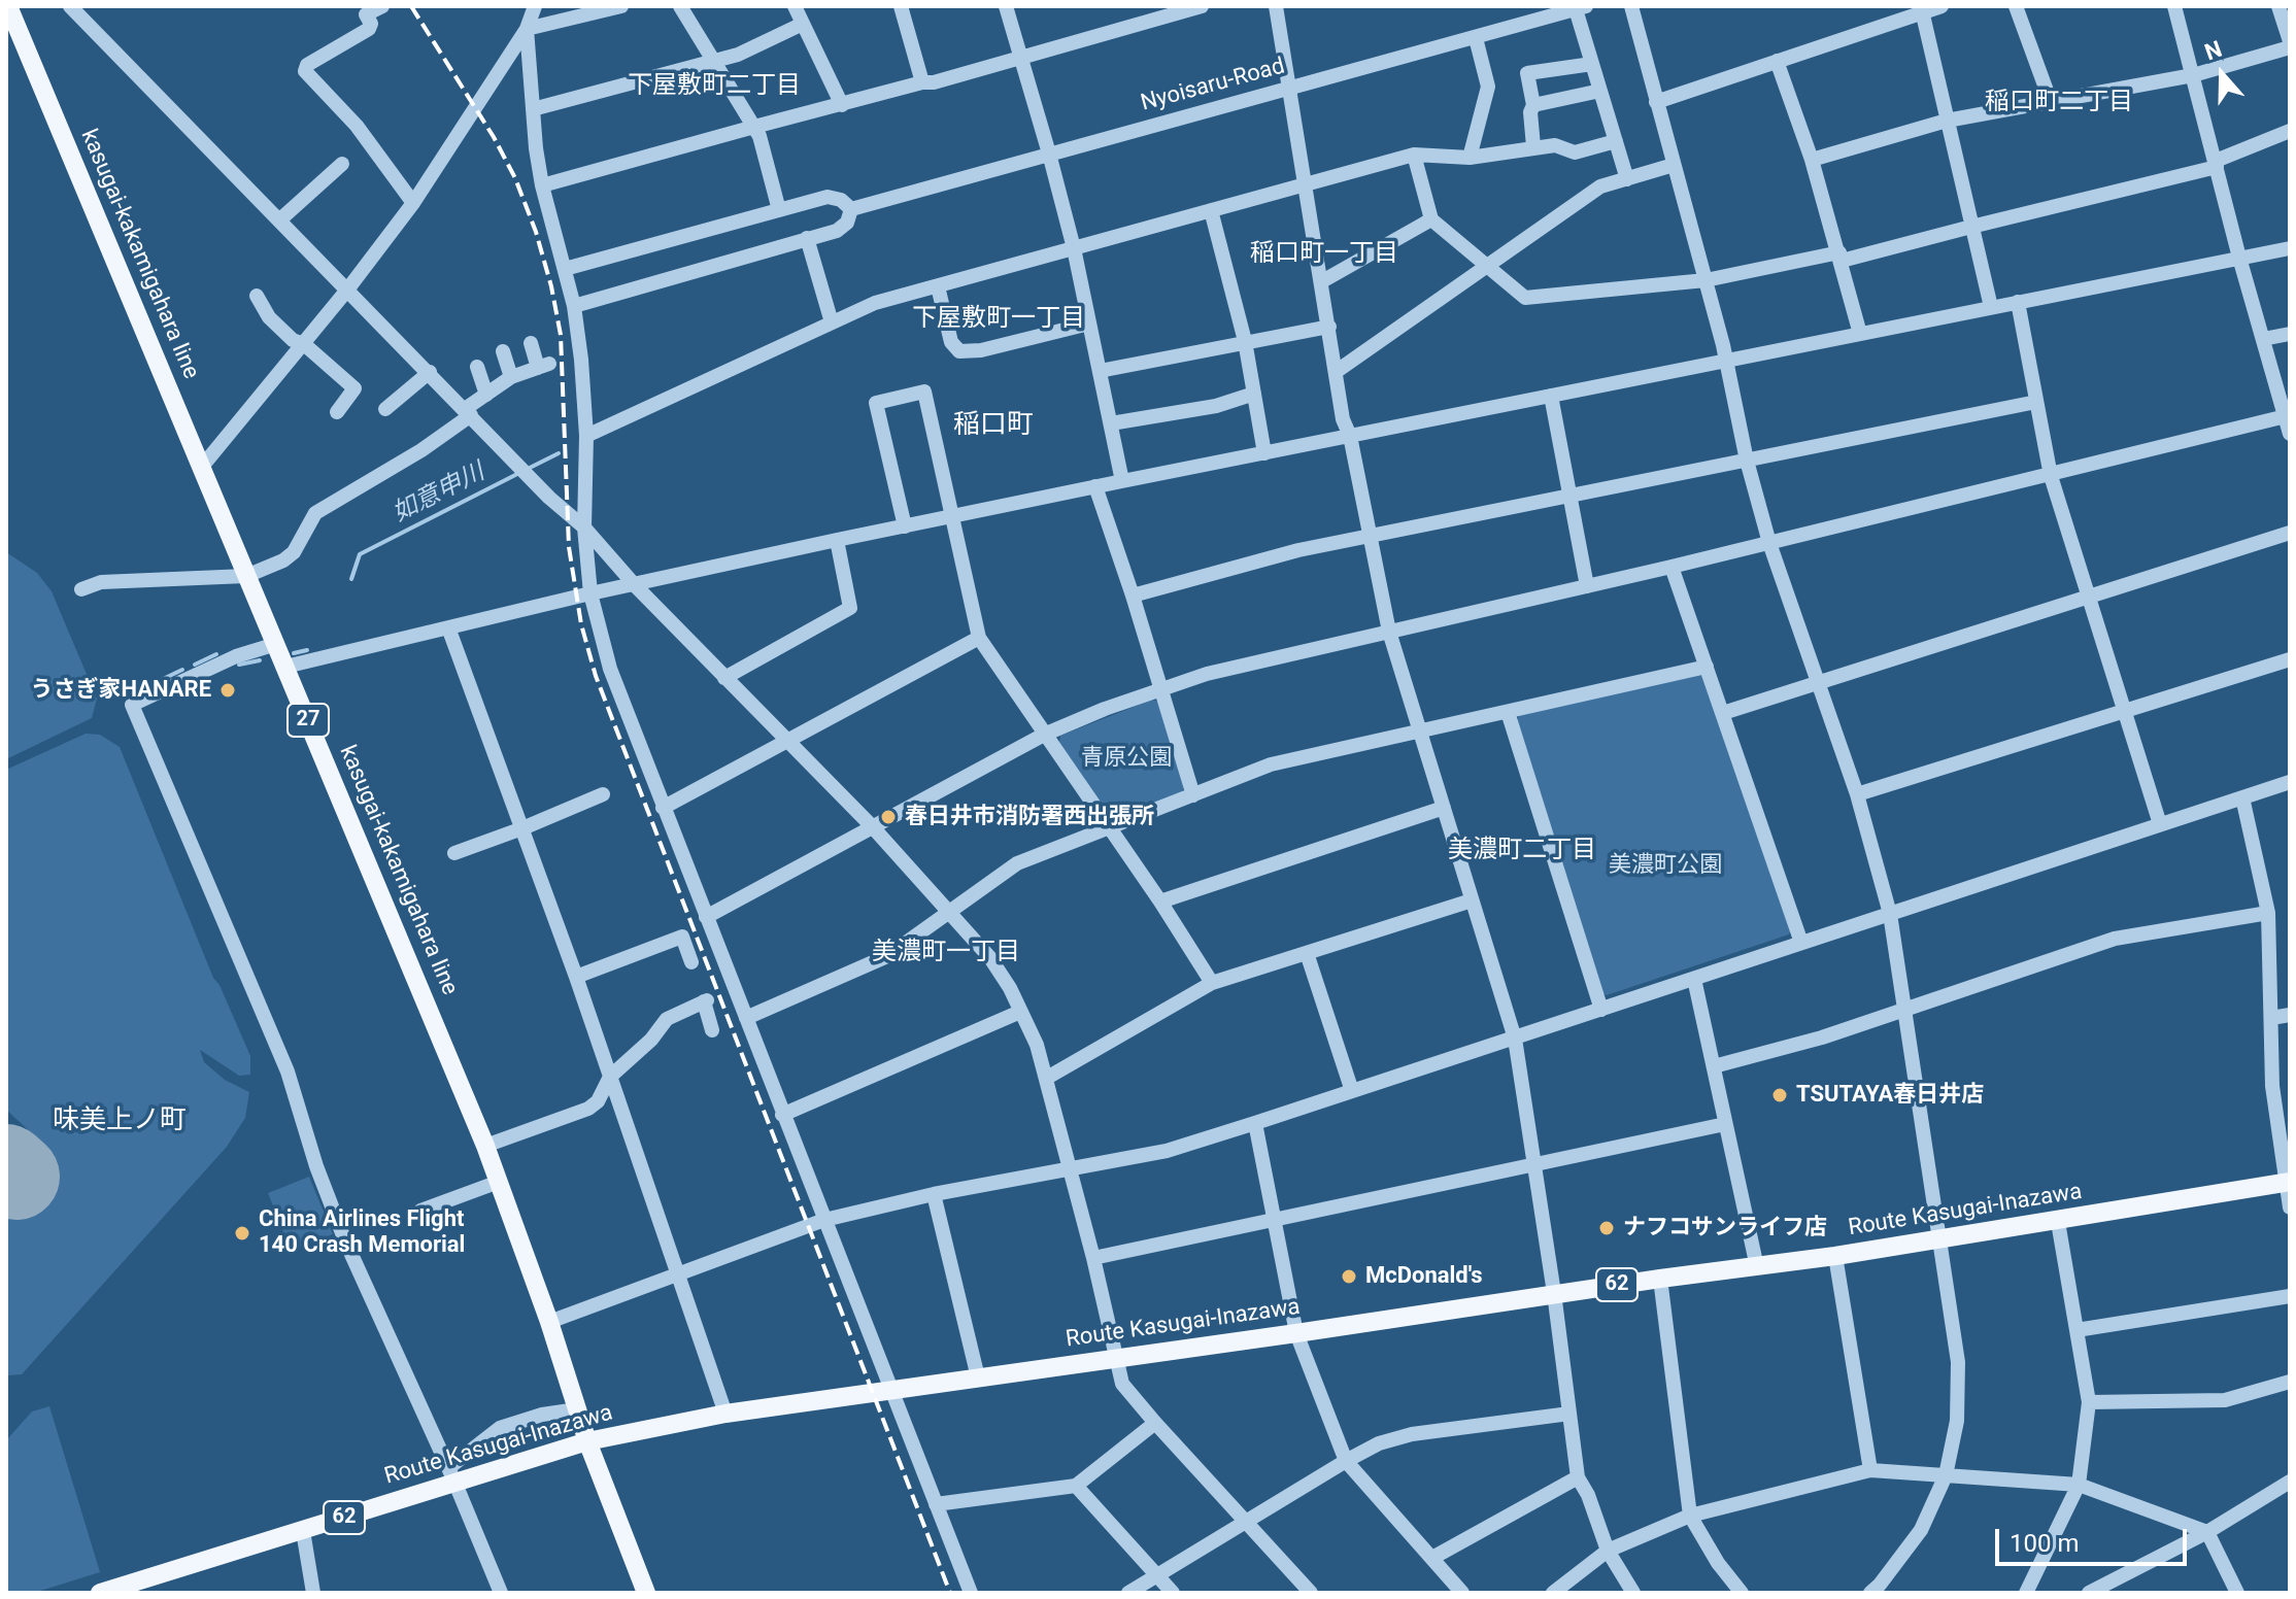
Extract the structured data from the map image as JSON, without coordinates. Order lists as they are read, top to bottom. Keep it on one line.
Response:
{"streets":{"main road":["kasugai-kakamigahara line","27","Route Kasugai-Inazawa","62"],"street":["Nyoisaru-Road"]},"crossings":[["kasugai-kakamigahara line","Route Kasugai-Inazawa"]],"districts":["下屋敷町二丁目","稲口町二丁目","稲口町一丁目","下屋敷町一丁目","稲口町","美濃町二丁目","美濃町一丁目","味美上ノ町"],"water":["如意申川"],"parks":["青原公園","美濃町公園"],"places":["うさぎ家HANARE","春日井市消防署西出張所","TSUTAYA春日井店","ナフコサンライフ店","China Airlines Flight 140 Crash Memorial","McDonald's"],"scale_bar":"100 m","north":"top"}
